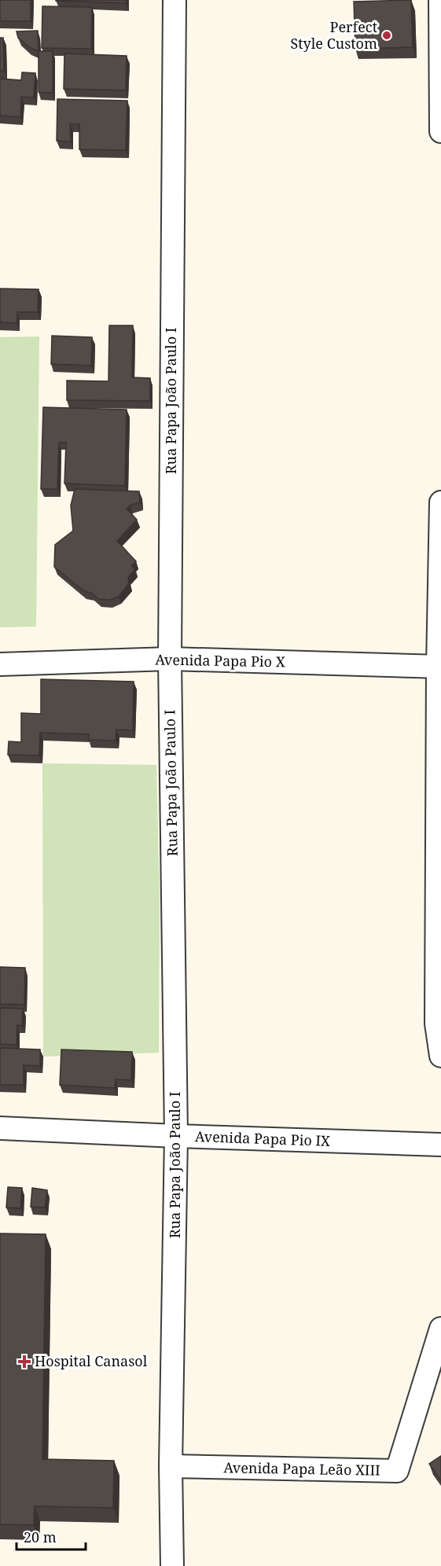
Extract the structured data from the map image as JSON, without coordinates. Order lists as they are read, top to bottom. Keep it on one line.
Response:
{"streets":{"street":["Rua Papa João Paulo I","Avenida Papa Pio X","Avenida Papa Pio IX","Avenida Papa Leão XIII"]},"crossings":[["Rua Papa João Paulo I","Avenida Papa Pio X"],["Rua Papa João Paulo I","Avenida Papa Pio IX"],["Rua Papa João Paulo I","Avenida Papa Leão XIII"]],"places":{"other":["Perfect Style Custom"],"health":["Hospital Canasol"]},"scale_bar":"20 m"}
